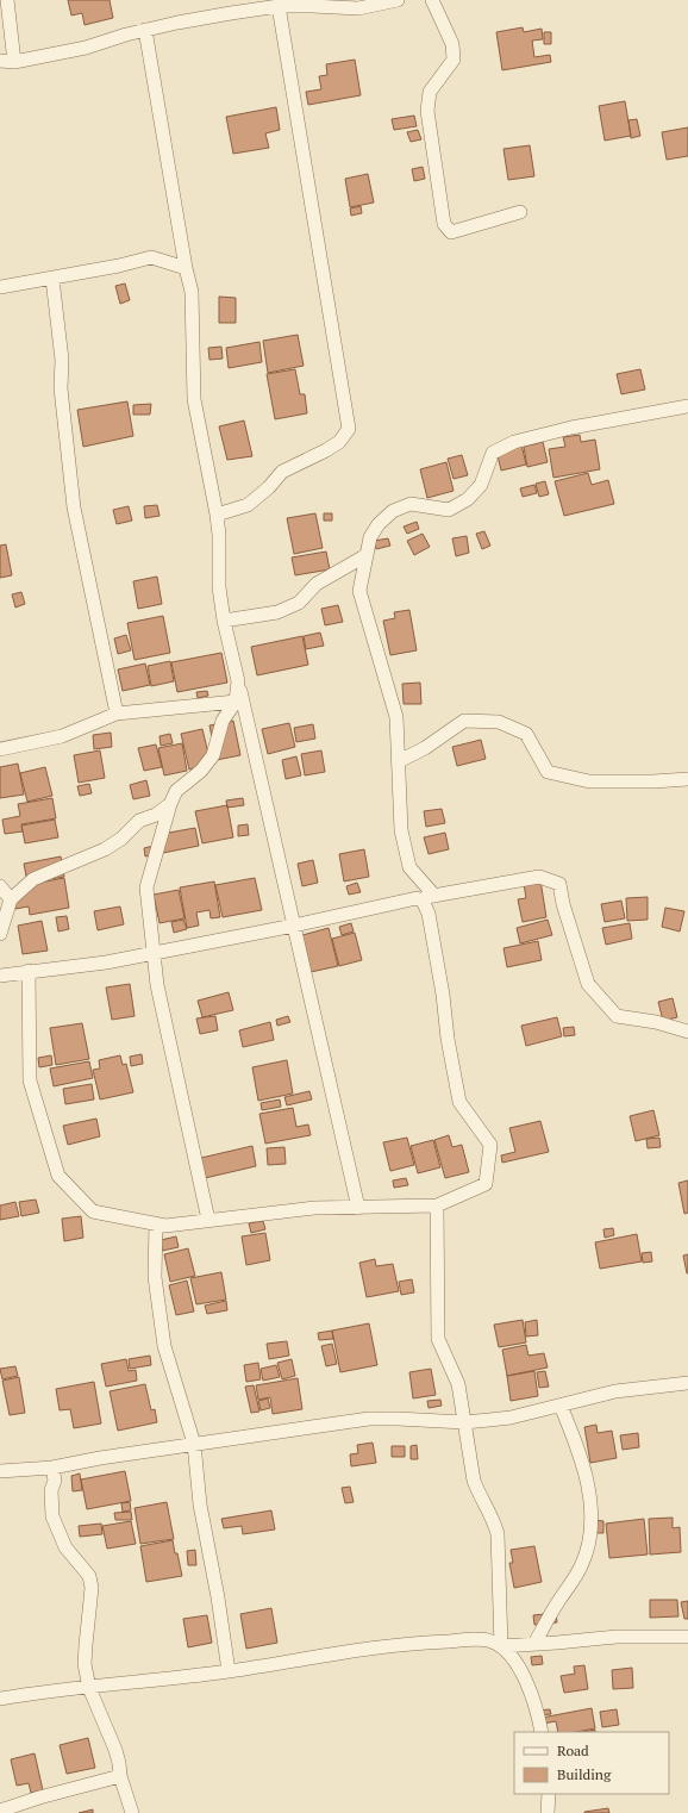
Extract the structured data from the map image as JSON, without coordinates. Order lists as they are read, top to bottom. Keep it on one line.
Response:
{"legend":["Road","Building"]}
